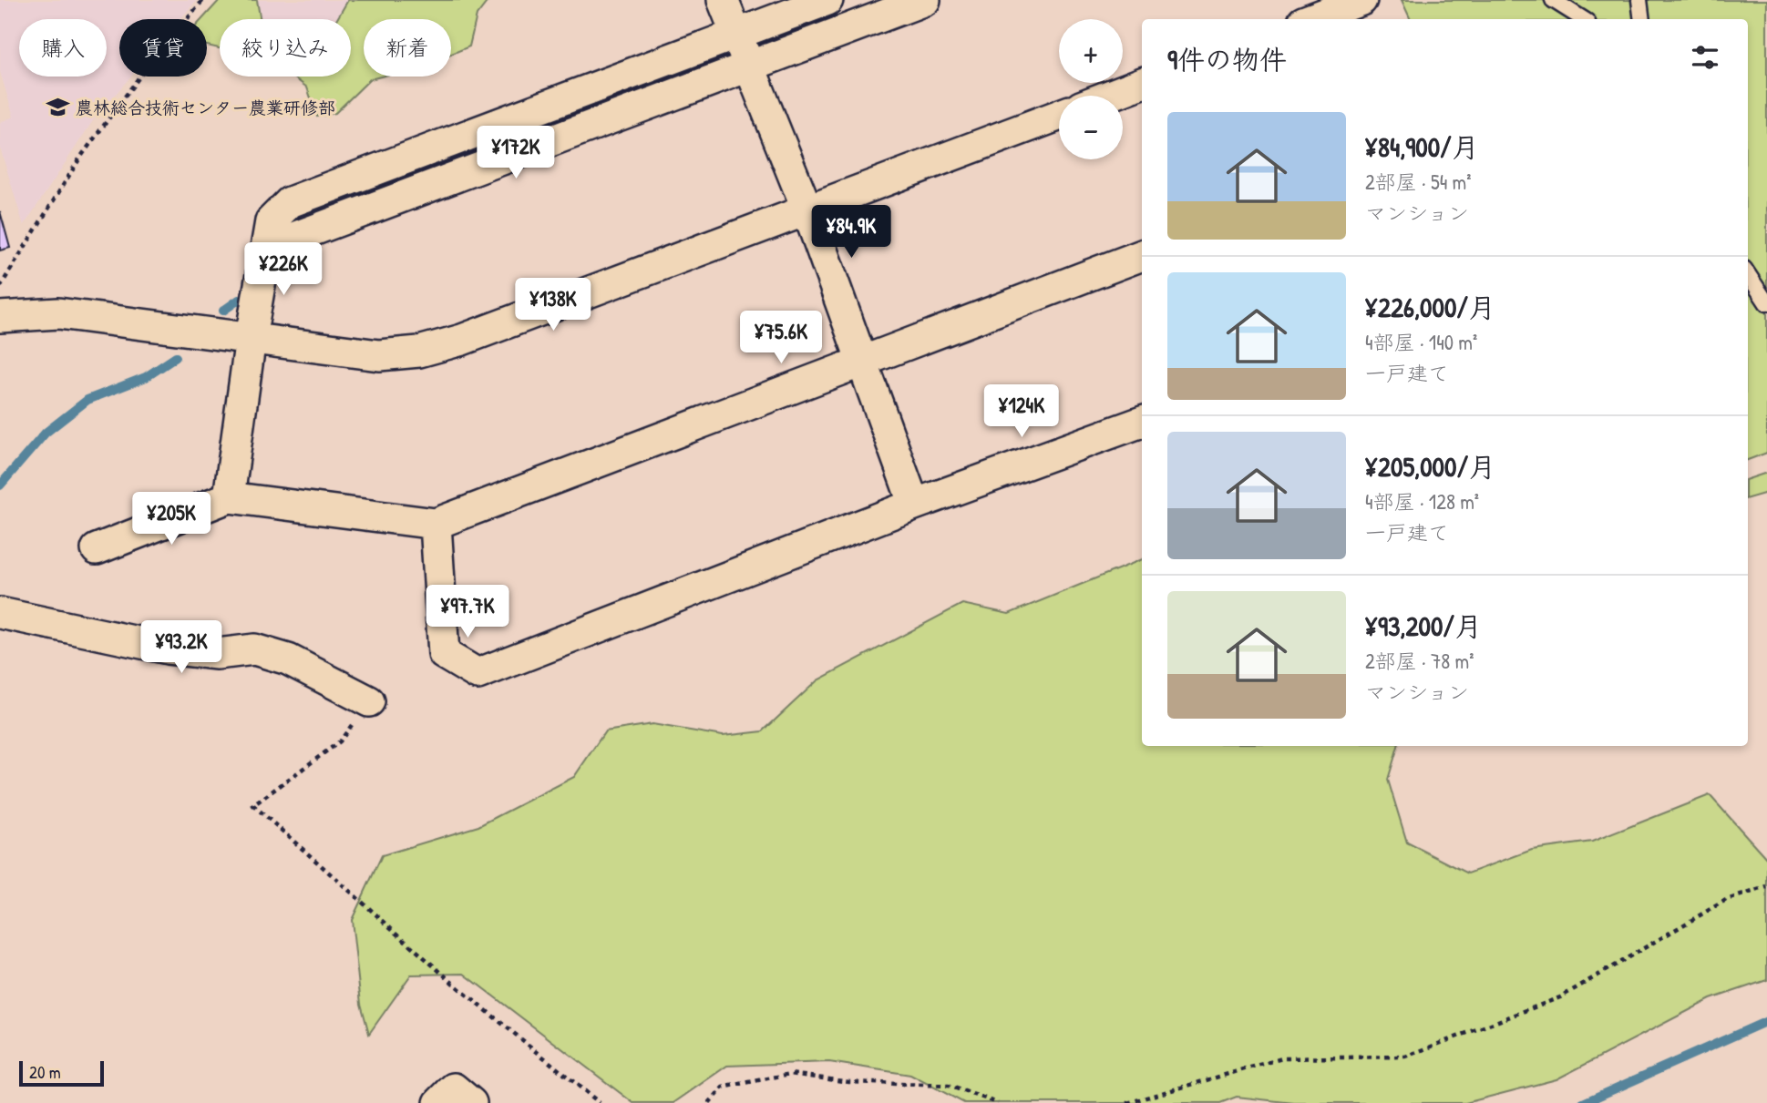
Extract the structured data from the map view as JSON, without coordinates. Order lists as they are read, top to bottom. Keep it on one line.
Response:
{"places":{"school or university":["農林総合技術センター農業研修部"]},"scale_bar":"20 m","page":{"map_buttons":["+","−"],"chip":["購入","賃貸","絞り込み","新着"],"heading":"9件の物件","list":[{"name":"¥84,900/月","note":"2部屋 · 54 m² · マンション"},{"name":"¥226,000/月","note":"4部屋 · 140 m² · 一戸建て"},{"name":"¥205,000/月","note":"4部屋 · 128 m² · 一戸建て"},{"name":"¥93,200/月","note":"2部屋 · 78 m² · マンション"}],"price":["¥172K","¥84.9K","¥226K","¥138K","¥75.6K","¥124K","¥205K","¥97.7K","¥93.2K"],"scale":"20 m"}}
